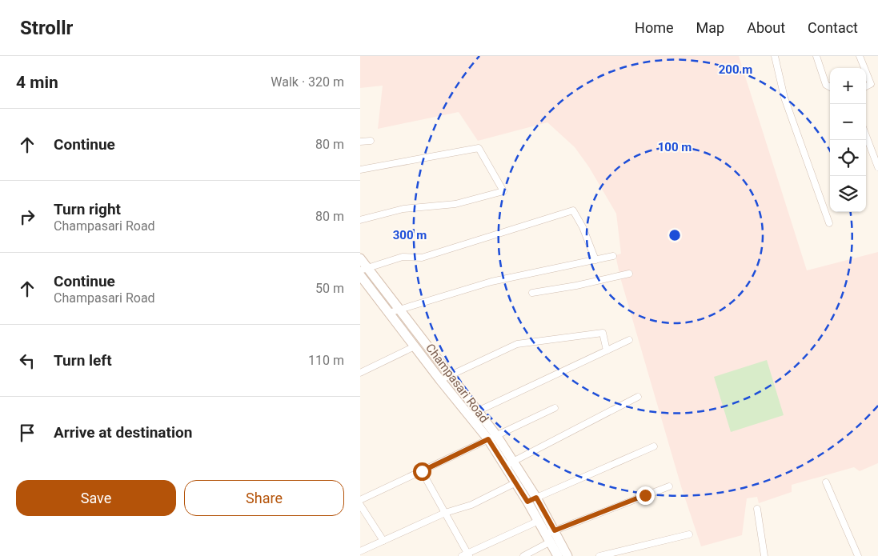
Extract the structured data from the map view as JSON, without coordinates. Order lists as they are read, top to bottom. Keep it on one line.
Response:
{"streets":{"main road":["Champasari Road"]},"page":{"header":"Strollr","nav":["Home","Map","About","Contact"],"heading":["4 min","Walk · 320 m"],"map_buttons":["+","−"],"list":[["Continue","80 m"],["Turn right","Champasari Road","80 m"],["Continue","Champasari Road","50 m"],["Turn left","110 m"],"Arrive at destination"],"buttons":["Save","Share"]},"rings":["200 m","100 m","300 m"]}
